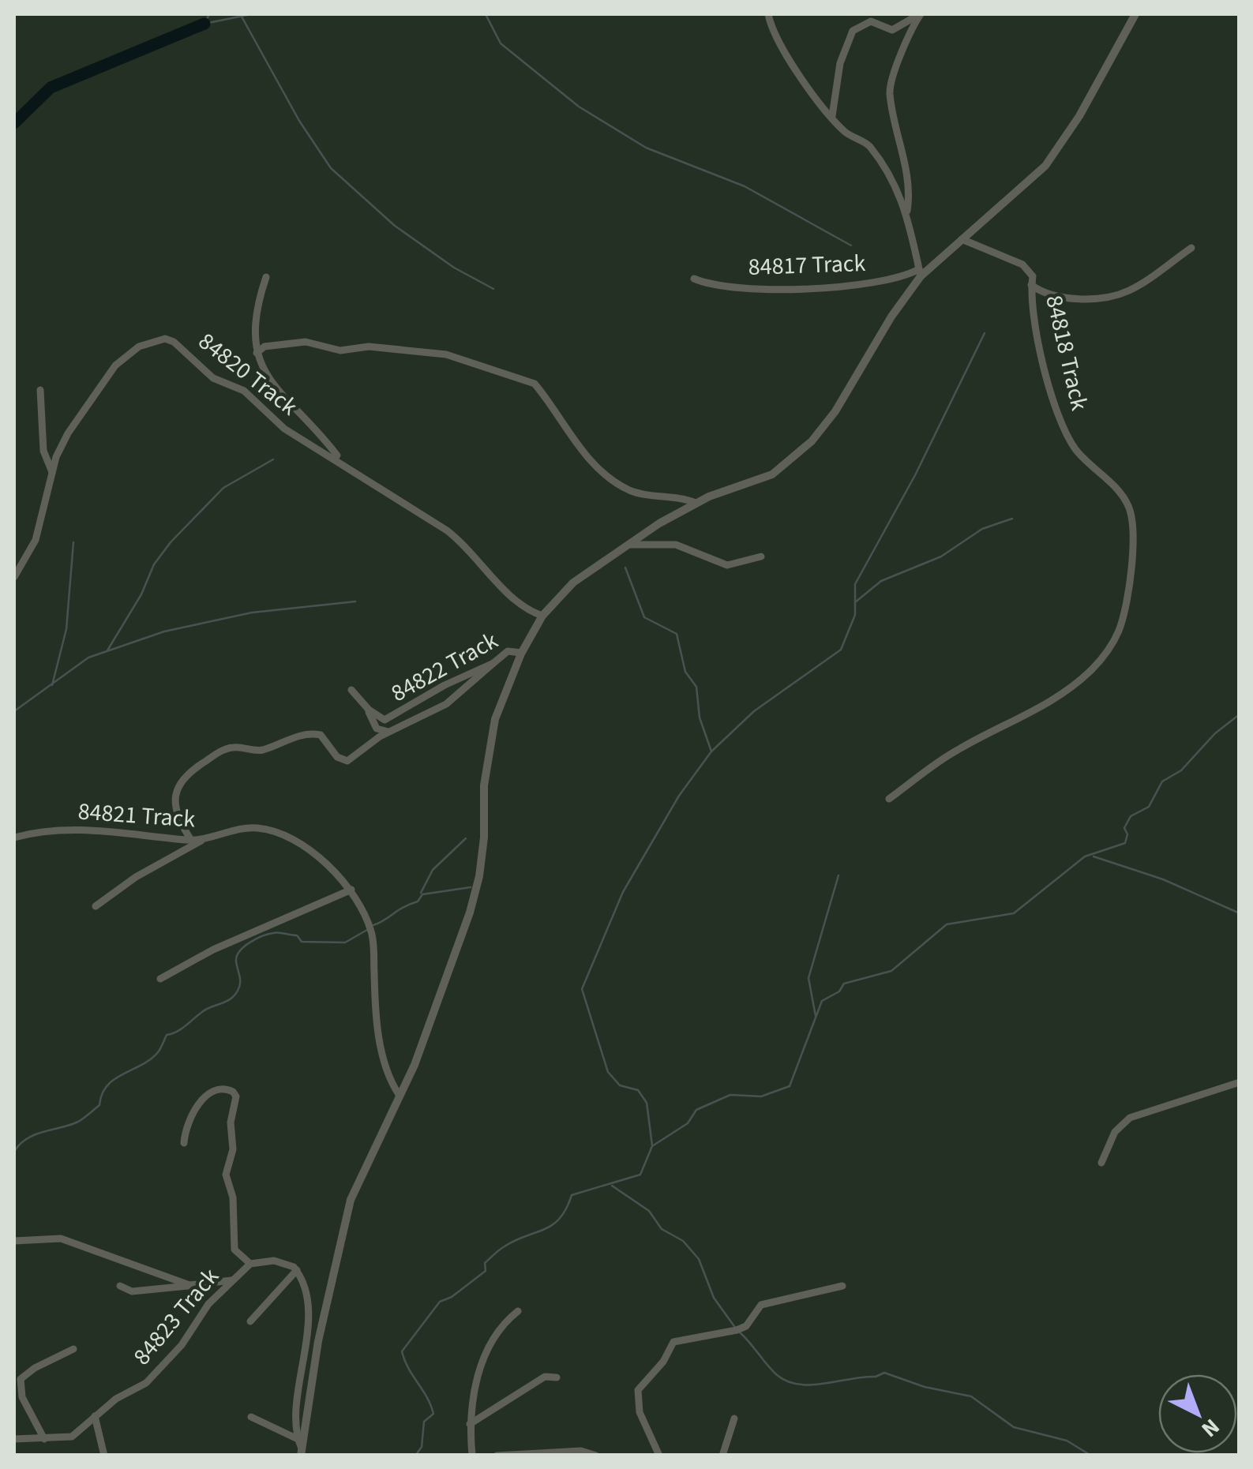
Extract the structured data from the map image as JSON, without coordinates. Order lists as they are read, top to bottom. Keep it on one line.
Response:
{"streets":{"street":["84817 Track","84818 Track","84820 Track","84822 Track","84821 Track","84823 Track"]},"north":"bottom right"}
